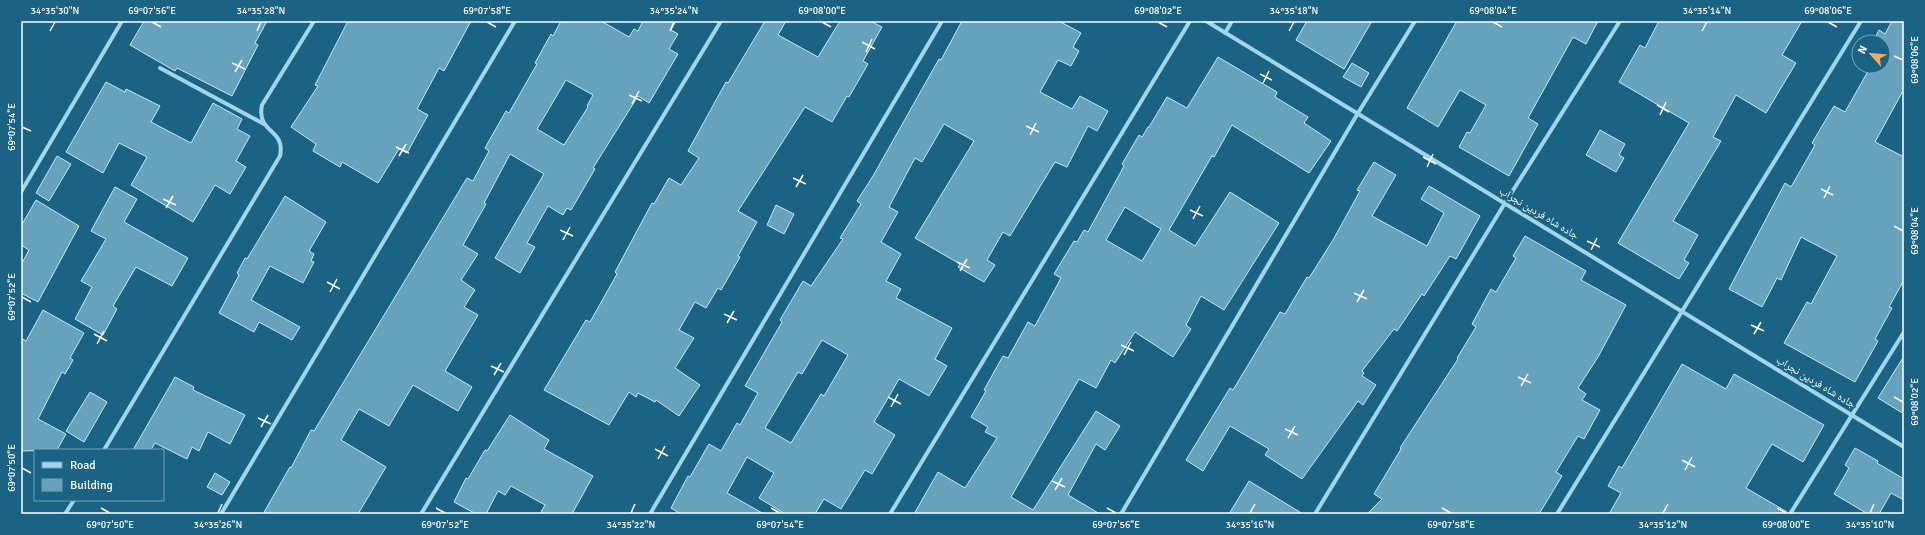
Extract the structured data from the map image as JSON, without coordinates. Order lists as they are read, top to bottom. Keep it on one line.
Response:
{"streets":{"street":["جاده شاه فردین نجراب"]},"legend":["Road","Building"],"north":"top left","coordinates":["34°35'30\"N","69°07'56\"E","34°35'28\"N","69°07'58\"E","34°35'24\"N","69°08'00\"E","69°08'02\"E","34°35'18\"N","69°08'04\"E","34°35'14\"N","69°08'06\"E","69°07'54\"E","69°07'52\"E","69°07'50\"E","34°35'26\"N","34°35'22\"N","34°35'16\"N","34°35'12\"N","34°35'10\"N"]}
